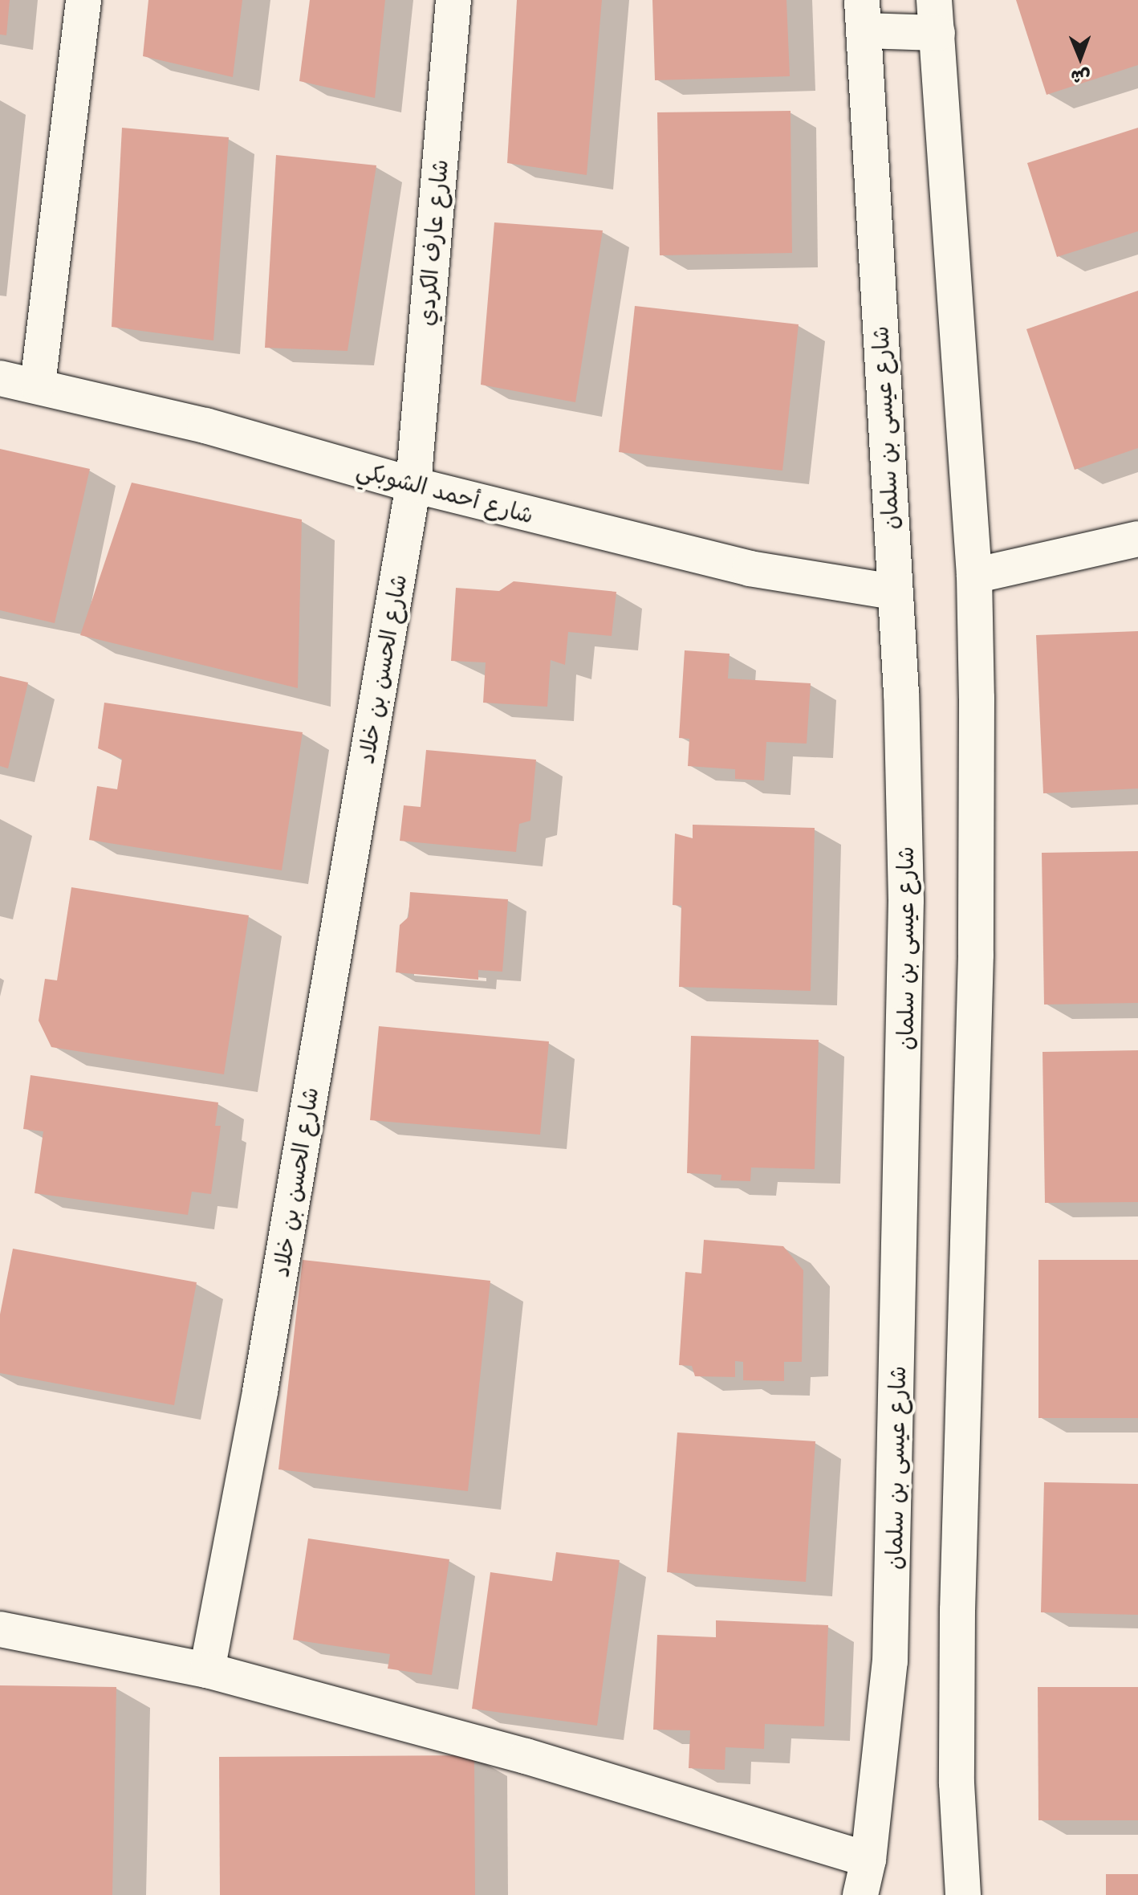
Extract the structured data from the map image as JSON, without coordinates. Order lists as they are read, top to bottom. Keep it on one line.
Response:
{"streets":{"street":["شارع عارف الكردي","شارع عيسى بن سلمان","شارع أحمد الشوبكي","شارع الحسن بن خلاد"]},"crossings":[["شارع عارف الكردي","شارع أحمد الشوبكي"],["شارع عارف الكردي","شارع الحسن بن خلاد"],["شارع عيسى بن سلمان","شارع أحمد الشوبكي"],["شارع أحمد الشوبكي","شارع الحسن بن خلاد"]],"north":"bottom"}
